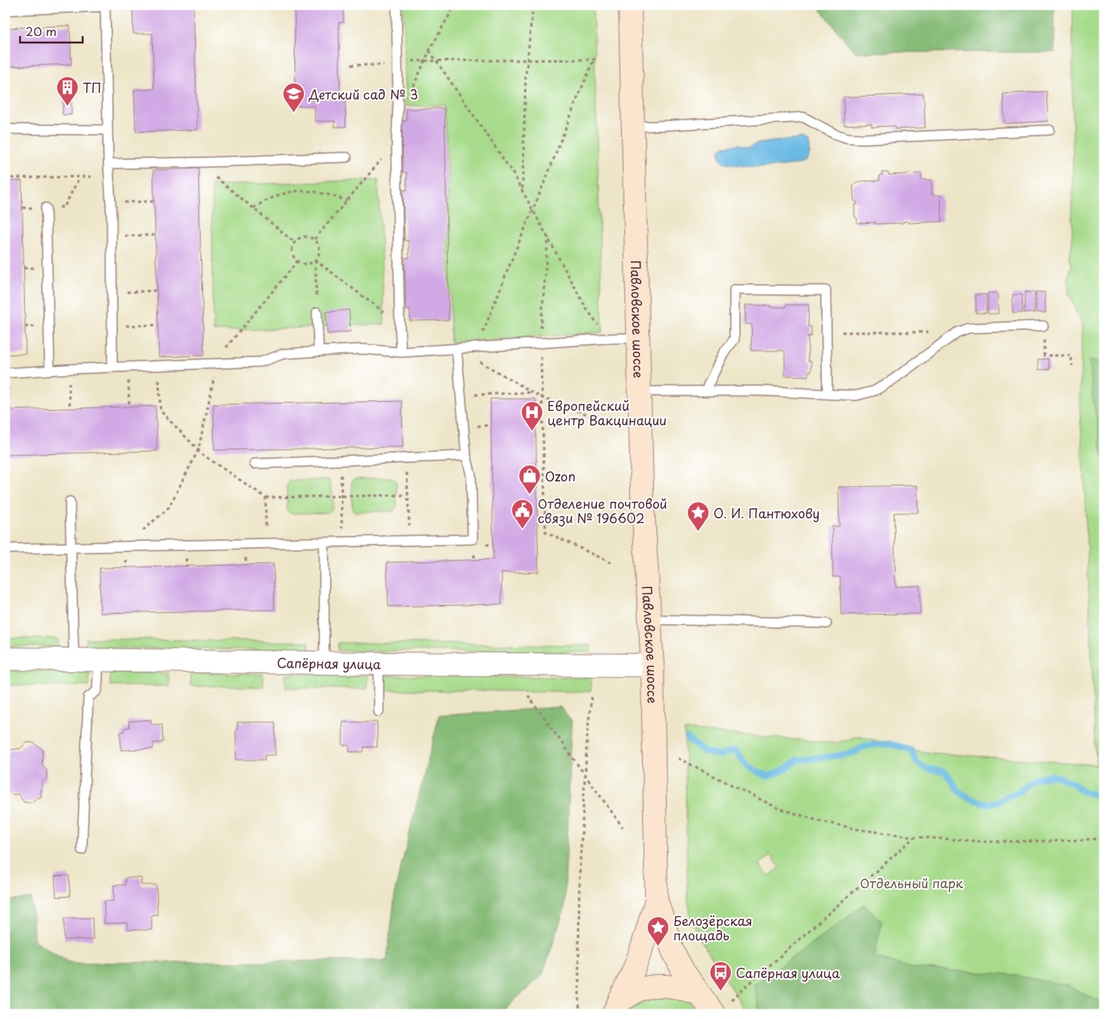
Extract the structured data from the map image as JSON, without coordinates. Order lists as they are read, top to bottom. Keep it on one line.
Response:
{"streets":{"main road":["Павловское шоссе"],"street":["Сапёрная улица"]},"crossings":[["Павловское шоссе","Сапёрная улица"]],"parks":["Отдельный парк"],"places":{"building":["ТП"],"school or university":["Детский сад № 3"],"hospital":["Европейский центр Вакцинации"],"shop":["Ozon"],"public building":["Отделение почтовой связи № 196602"],"place":["О. И. Пантюхову","Белозёрская площадь"],"bus stop":["Сапёрная улица"]},"scale_bar":"20 m"}
